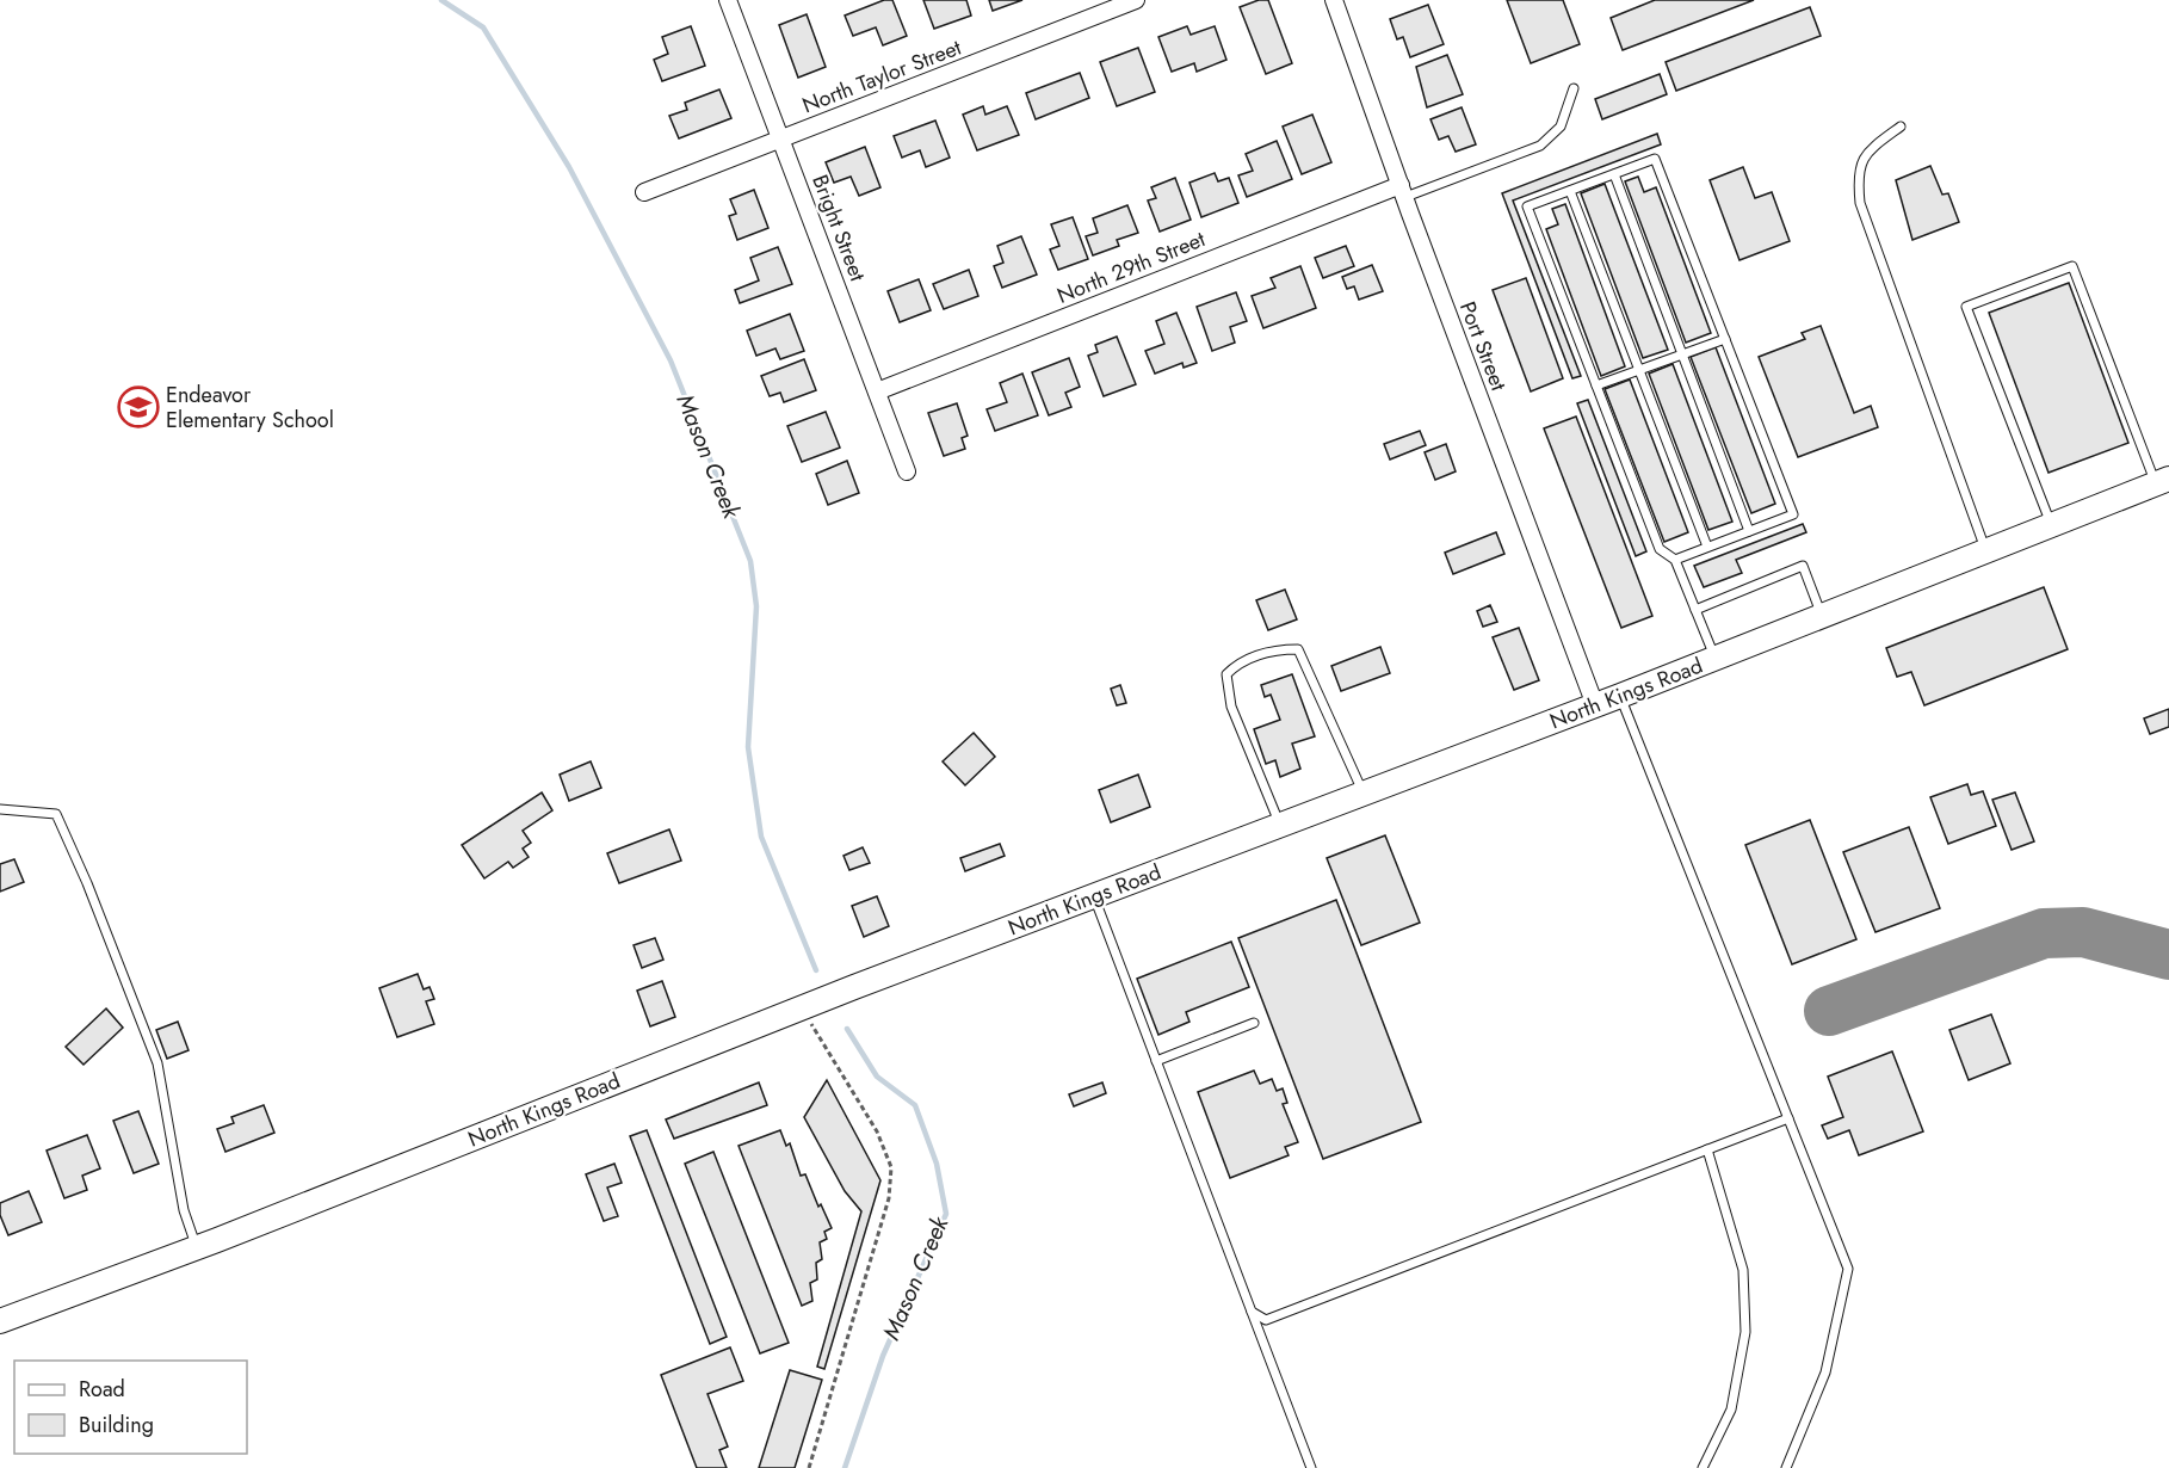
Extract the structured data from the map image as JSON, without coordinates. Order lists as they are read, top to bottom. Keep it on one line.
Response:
{"streets":{"main road":["North Kings Road"],"street":["North Taylor Street","Bright Street","North 29th Street","Port Street"]},"crossings":[["North Taylor Street","Bright Street"],["Bright Street","North 29th Street"],["North 29th Street","Port Street"],["Port Street","North Kings Road"]],"water":["Mason Creek"],"places":{"school or university":["Endeavor Elementary School"]},"legend":["Road","Building"]}
